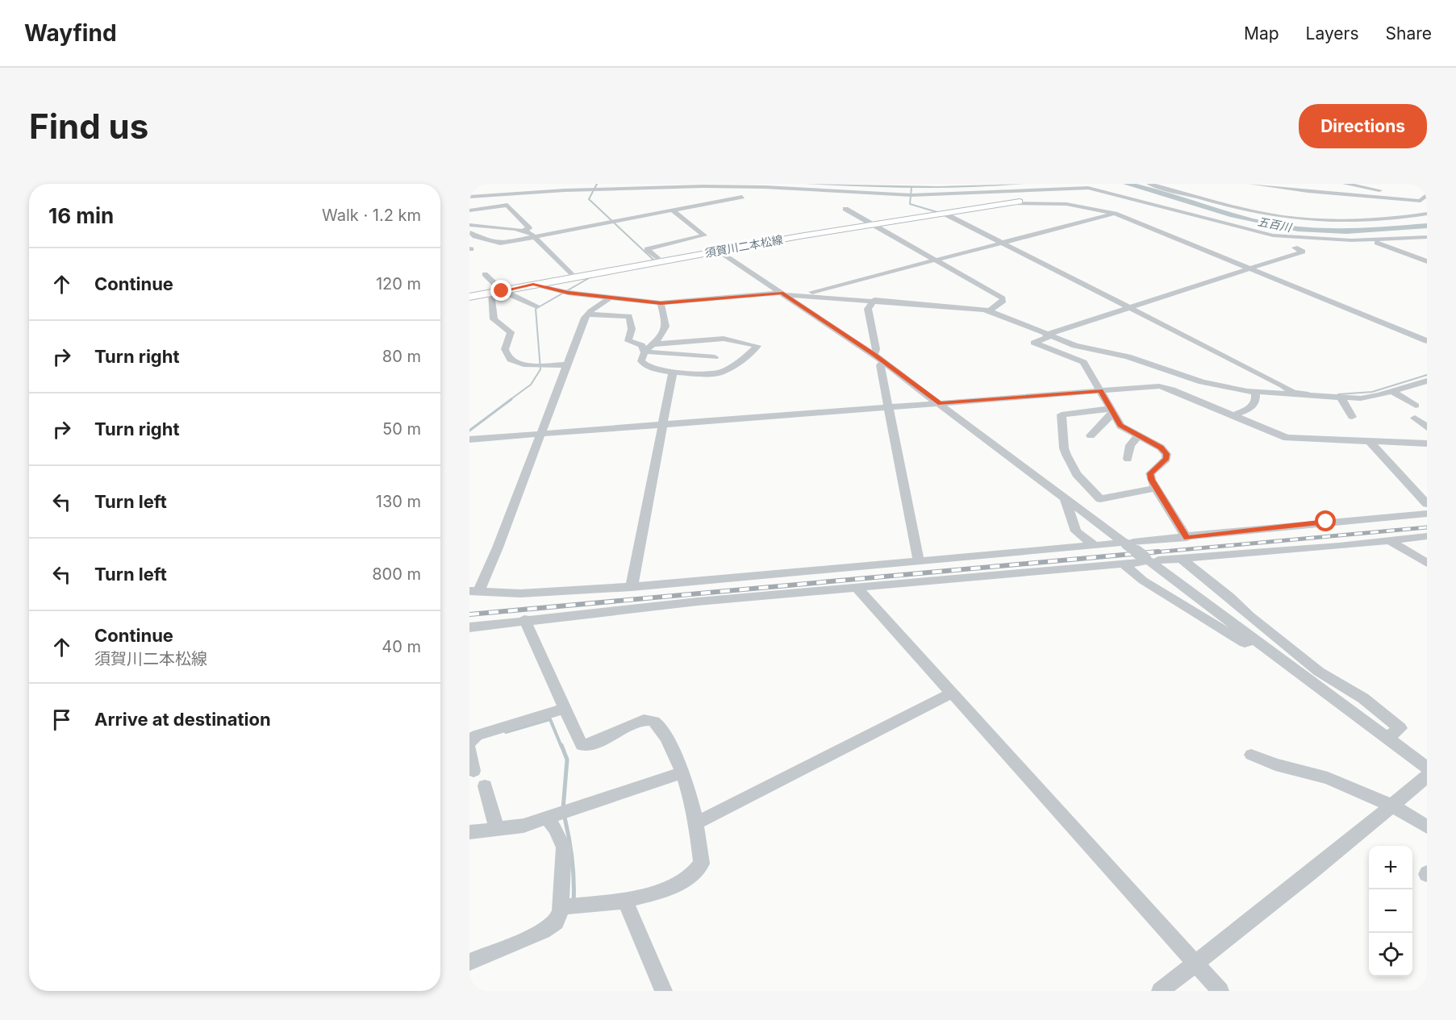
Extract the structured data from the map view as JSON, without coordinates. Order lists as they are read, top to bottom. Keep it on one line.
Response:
{"streets":{"main road":["須賀川二本松線"]},"water":["五百川"],"page":{"header":"Wayfind","nav":["Map","Layers","Share"],"buttons":"Directions","title":"Find us","heading":["16 min","Walk · 1.2 km"],"list":[["Continue","120 m"],["Turn right","80 m"],["Turn right","50 m"],["Turn left","130 m"],["Turn left","800 m"],["Continue","須賀川二本松線","40 m"],"Arrive at destination"],"map_buttons":["+","−"]}}
